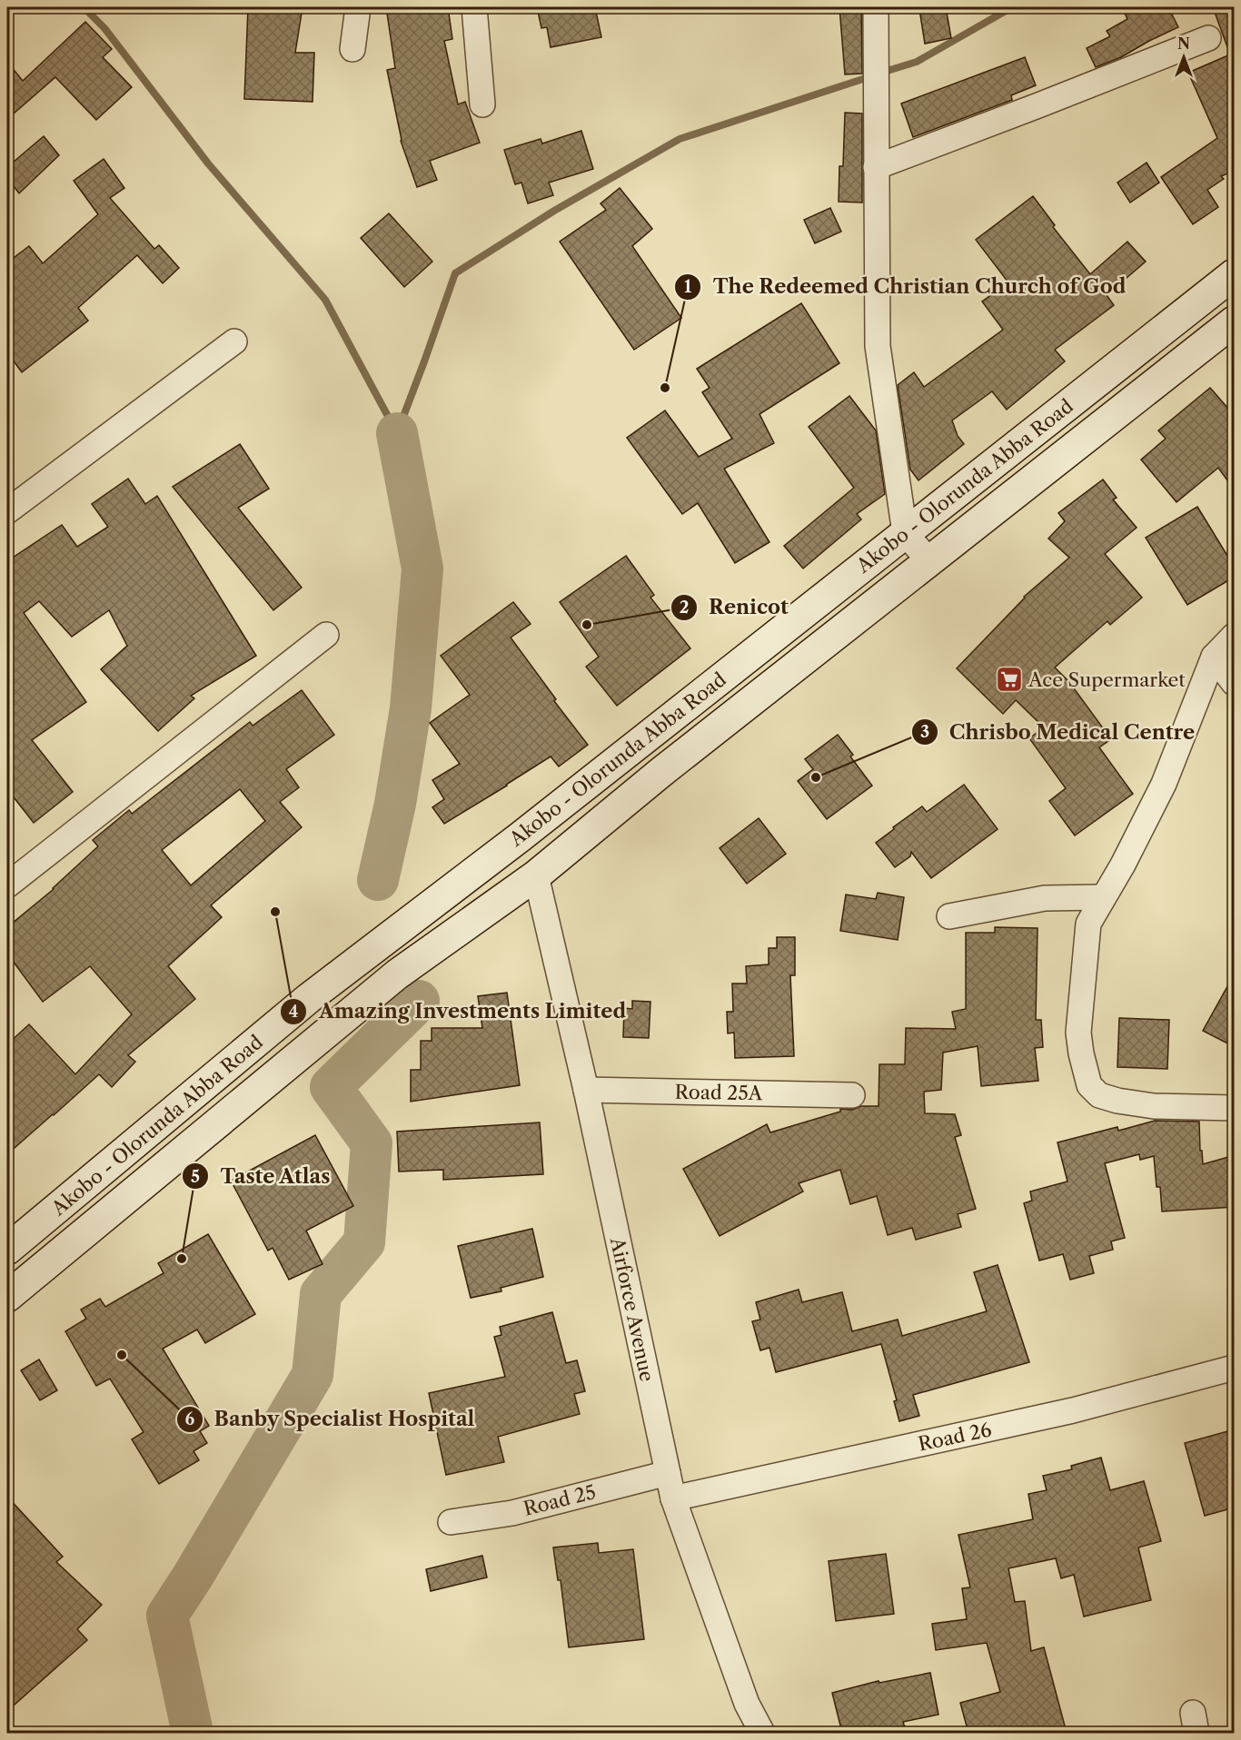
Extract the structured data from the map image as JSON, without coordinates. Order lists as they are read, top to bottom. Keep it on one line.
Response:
{"streets":{"main road":["Akobo - Olorunda Abba Road"],"street":["Road 25A","Airforce Avenue","Road 26","Road 25"]},"crossings":[["Akobo - Olorunda Abba Road","Airforce Avenue"],["Road 25A","Airforce Avenue"],["Airforce Avenue","Road 26"],["Airforce Avenue","Road 25"]],"places":{"other":["The Redeemed Christian Church of God","Renicot","Chrisbo Medical Centre","Amazing Investments Limited","Taste Atlas","Banby Specialist Hospital"],"supermarket":["Ace Supermarket"]},"north":"top"}
